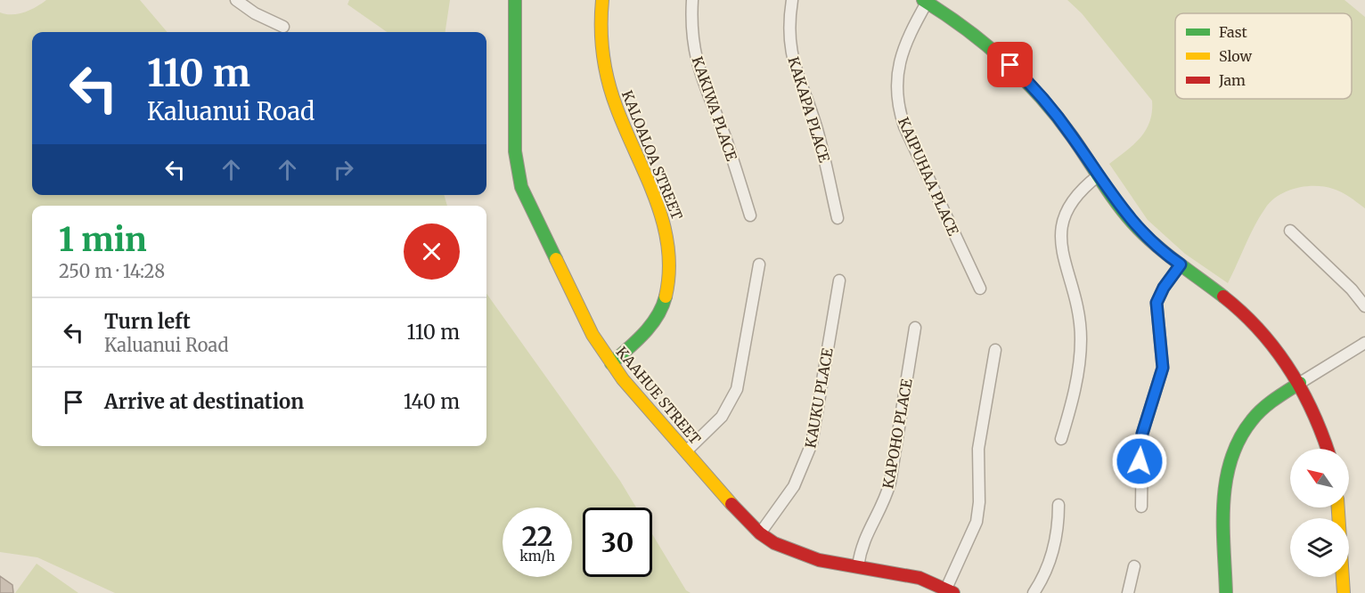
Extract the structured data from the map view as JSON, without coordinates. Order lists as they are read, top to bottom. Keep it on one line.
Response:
{"streets":{"street":["KAKIWA PLACE","KAKAPA PLACE","KALOALOA STREET","KAIPUHAA PLACE","KAAHUE STREET","KAUKU PLACE","KAPOHO PLACE"]},"crossings":[["KALOALOA STREET","KAAHUE STREET"],["KAAHUE STREET","KAUKU PLACE"],["KAAHUE STREET","KAPOHO PLACE"]],"legend":["Fast","Slow","Jam"],"north":"top left","page":{"turn":["110 m","Kaluanui Road"],"heading":["1 min","250 m · 14:28"],"list":[{"name":"Turn left","note":"Kaluanui Road","value":"110 m"},{"name":"Arrive at destination","value":"140 m"}],"speed":"22 km/h","limit":"30"}}
